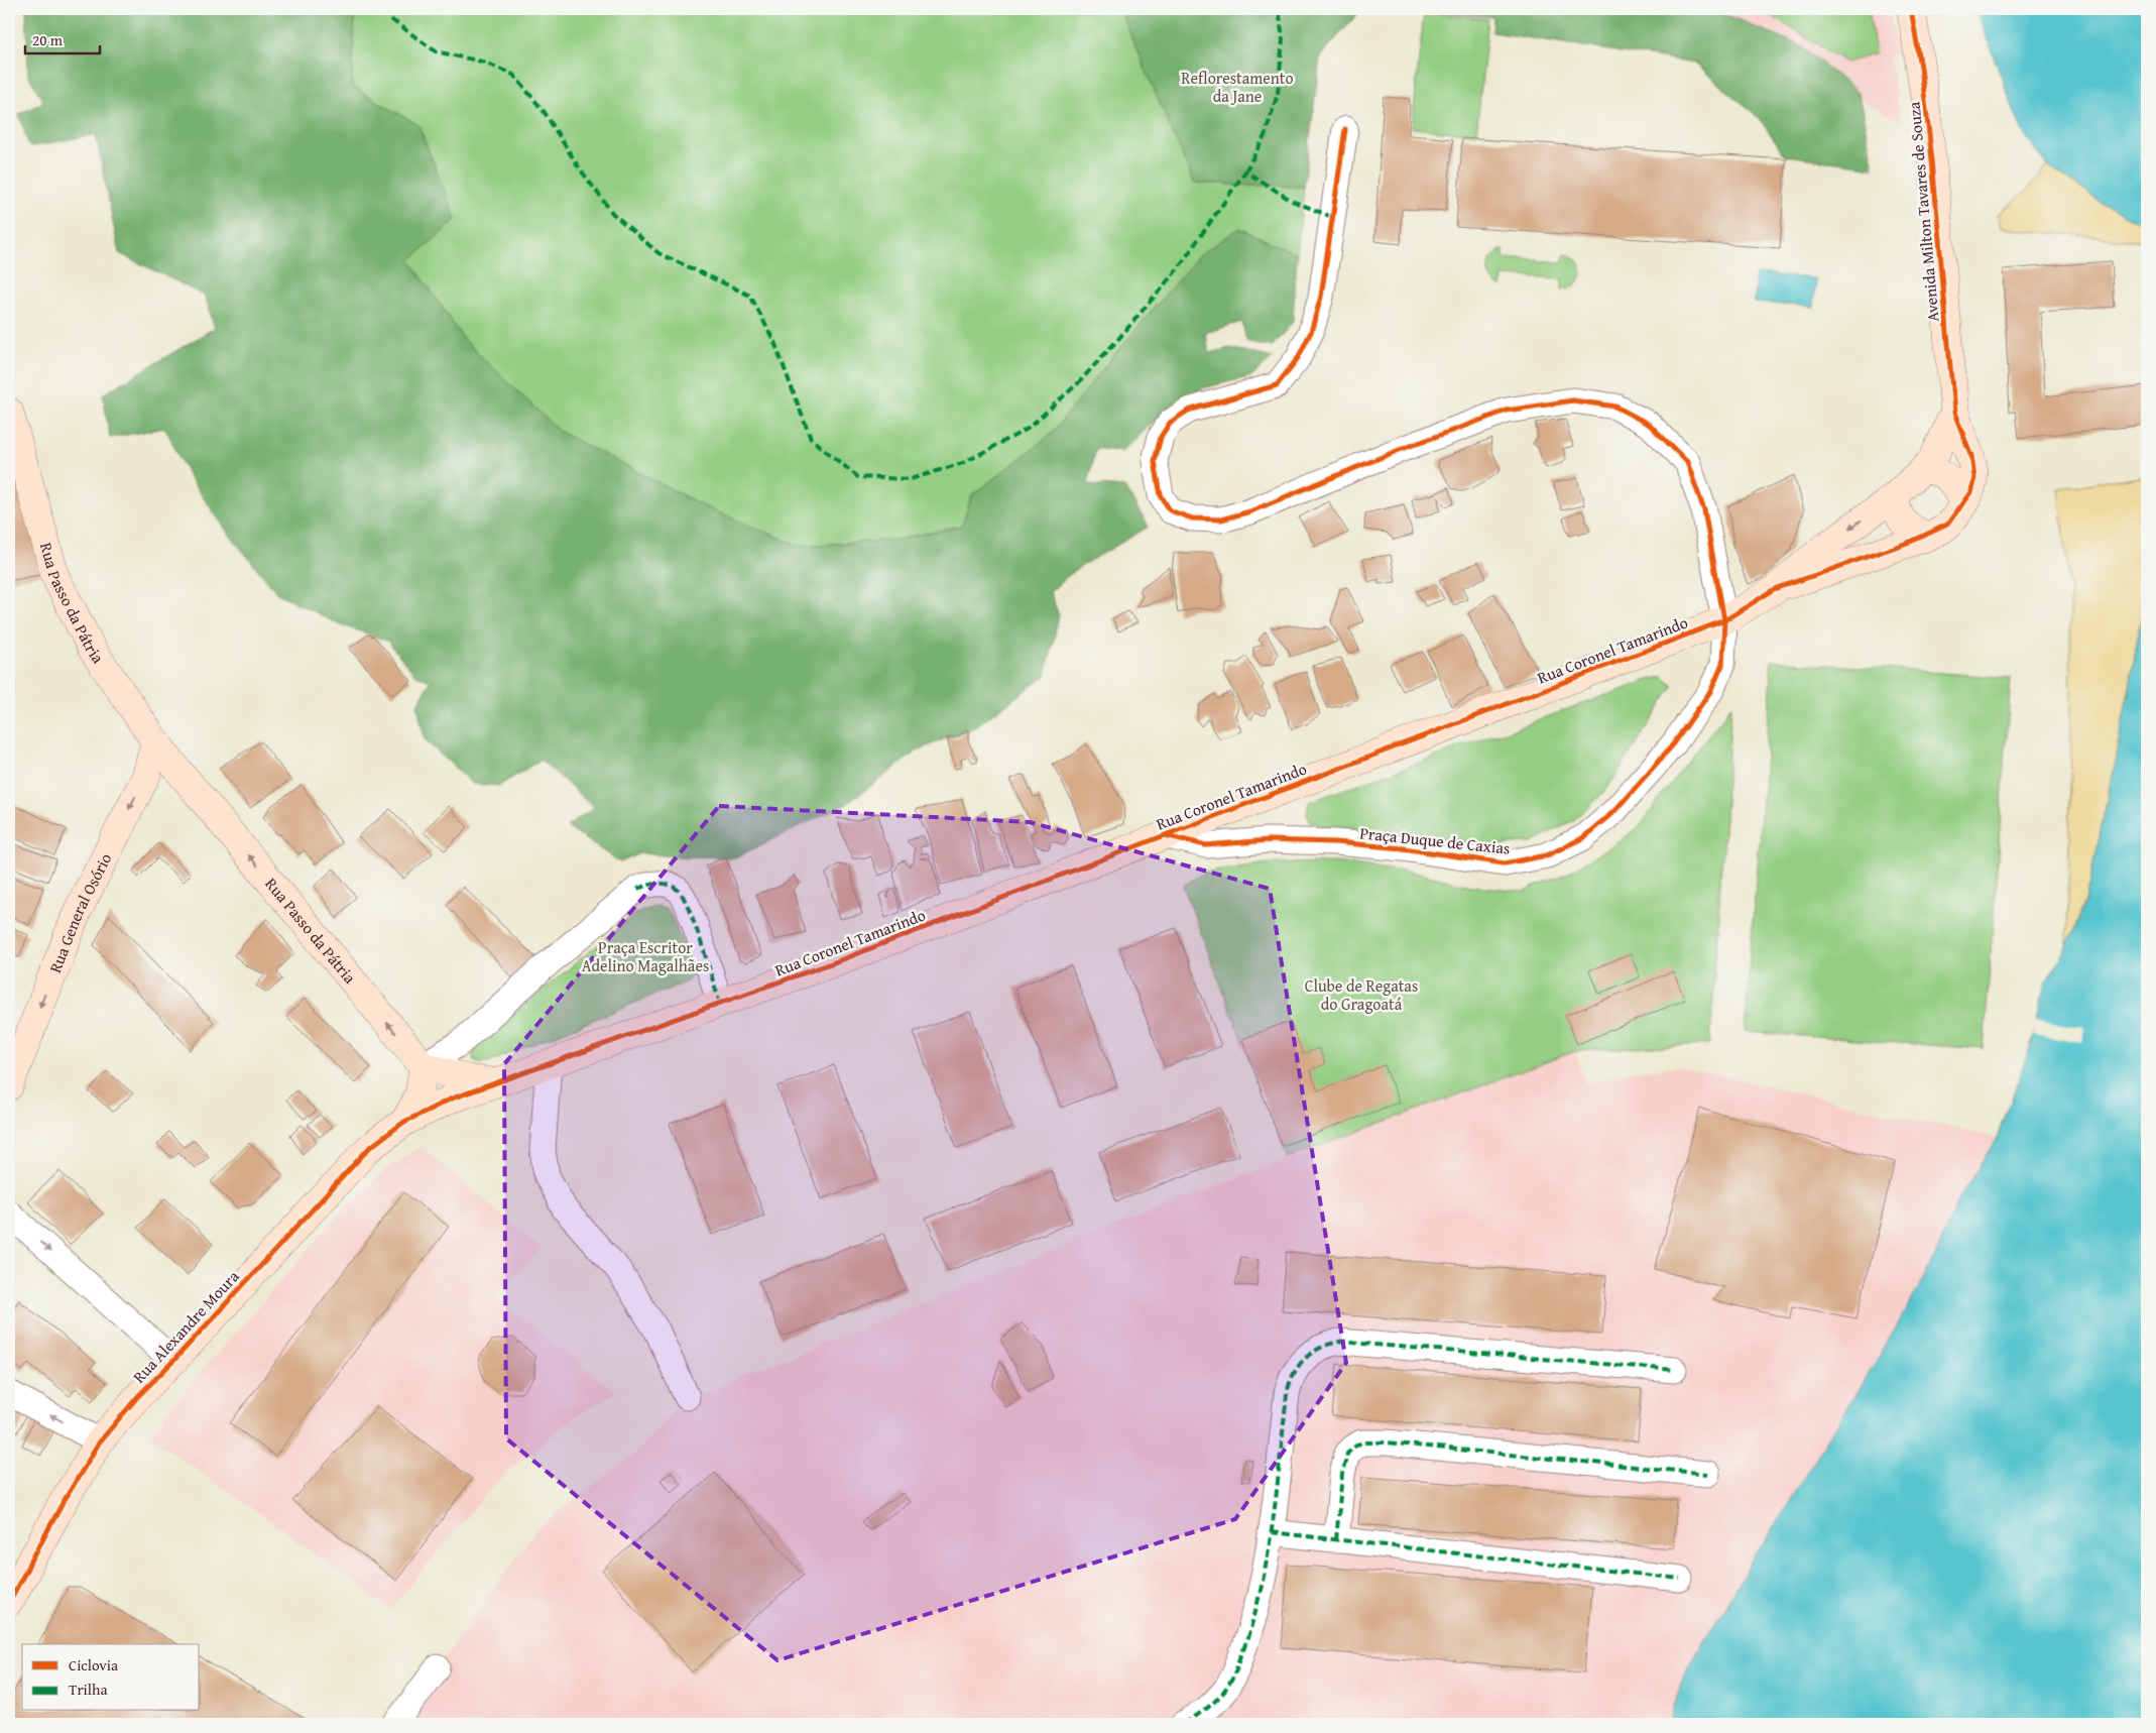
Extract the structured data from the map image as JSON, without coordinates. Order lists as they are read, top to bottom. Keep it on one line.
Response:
{"streets":{"main road":["Avenida Milton Tavares de Souza","Rua Passo da Pátria","Rua Coronel Tamarindo","Rua General Osório","Rua Alexandre Moura"],"street":["Praça Duque de Caxias"]},"crossings":[["Avenida Milton Tavares de Souza","Rua Coronel Tamarindo"],["Rua Passo da Pátria","Rua General Osório"],["Rua Coronel Tamarindo","Praça Duque de Caxias"],["Rua Coronel Tamarindo","Rua Alexandre Moura"]],"one_way":["Rua Passo da Pátria","Rua General Osório"],"parks":["Reflorestamento da Jane","Praça Escritor Adelino Magalhães","Clube de Regatas do Gragoatá"],"legend":["Ciclovia","Trilha"],"scale_bar":"20 m"}
